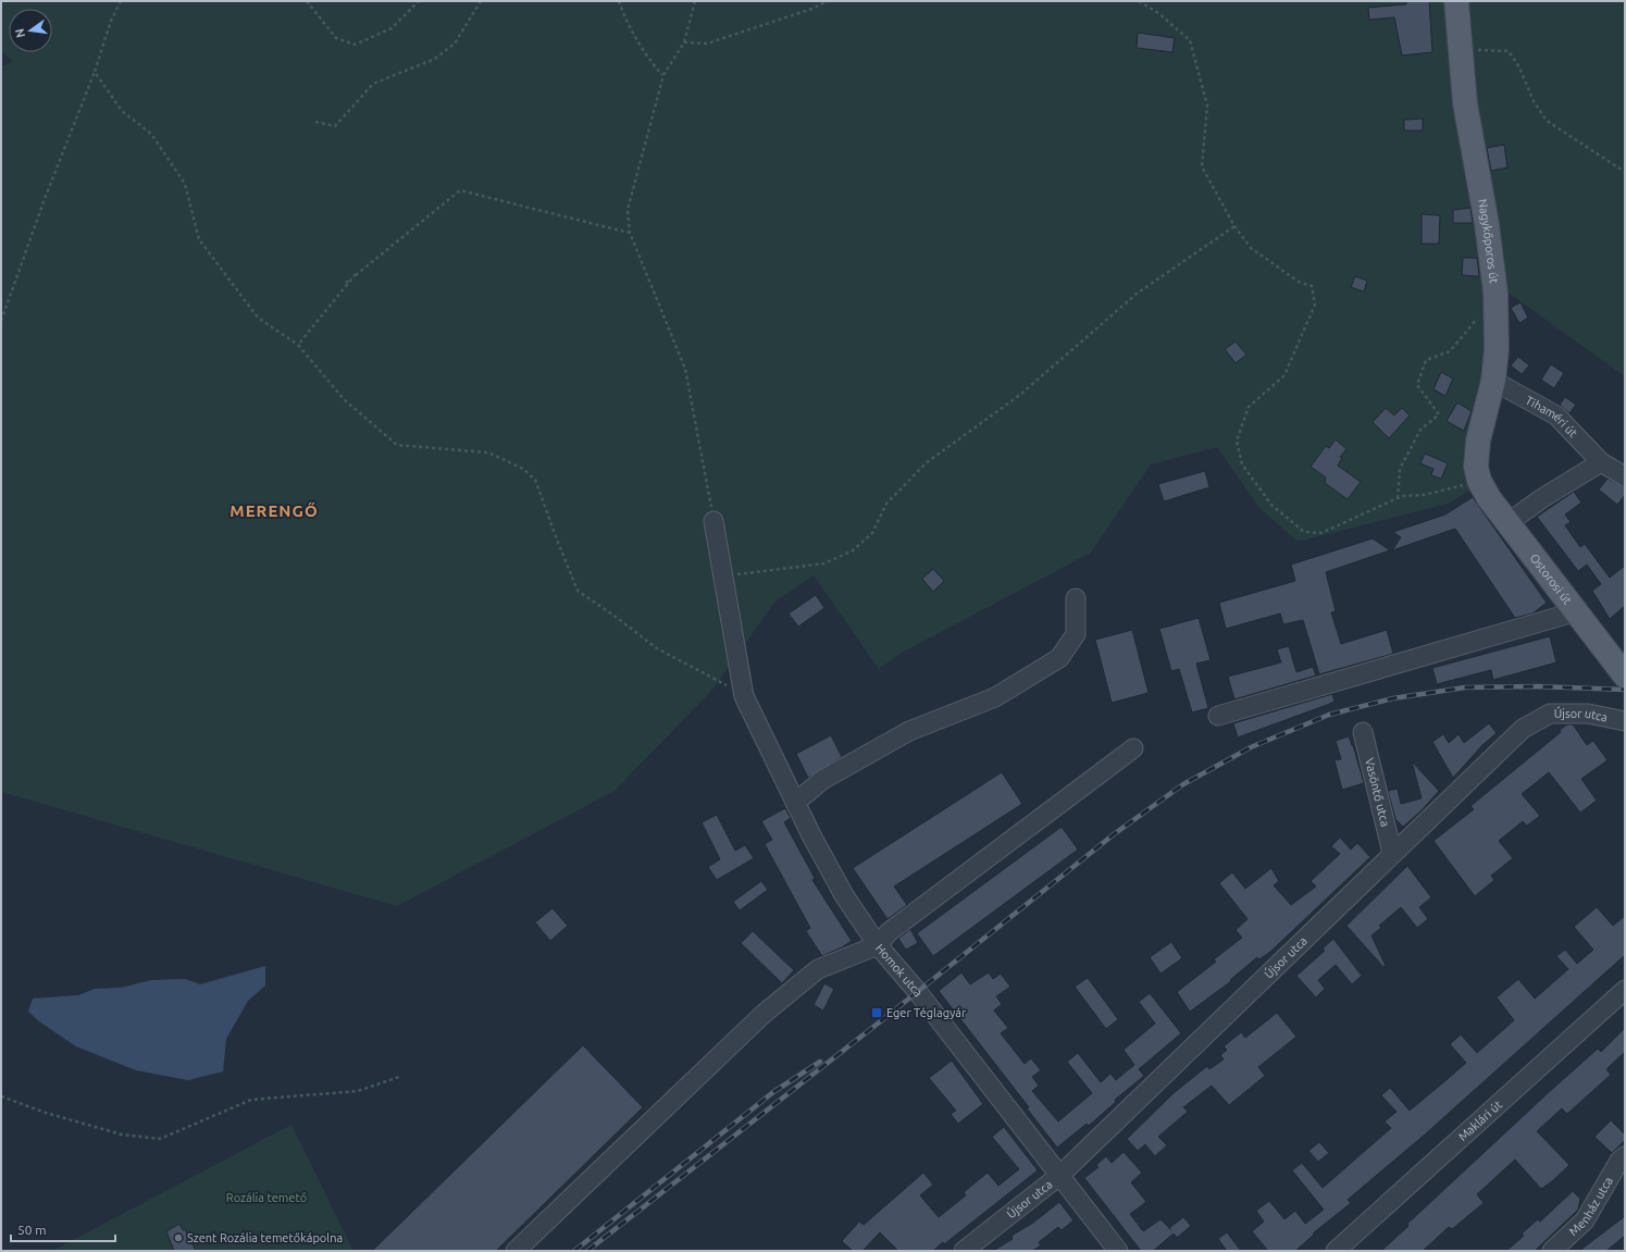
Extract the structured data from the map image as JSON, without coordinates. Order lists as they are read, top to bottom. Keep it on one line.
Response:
{"streets":{"main road":["Nagykőporos út","Ostorosi út"],"street":["Tihaméri út","Újsor utca","Vasöntő utca","Homok utca","Maklári út","Menház utca"]},"crossings":[["Nagykőporos út","Tihaméri út"],["Nagykőporos út","Ostorosi út"],["Újsor utca","Vasöntő utca"],["Újsor utca","Homok utca"]],"districts":["MERENGŐ"],"parks":["Rozália temető"],"places":{"transit":["Eger Téglagyár"],"other":["Szent Rozália temetőkápolna"]},"scale_bar":"50 m","north":"left"}
